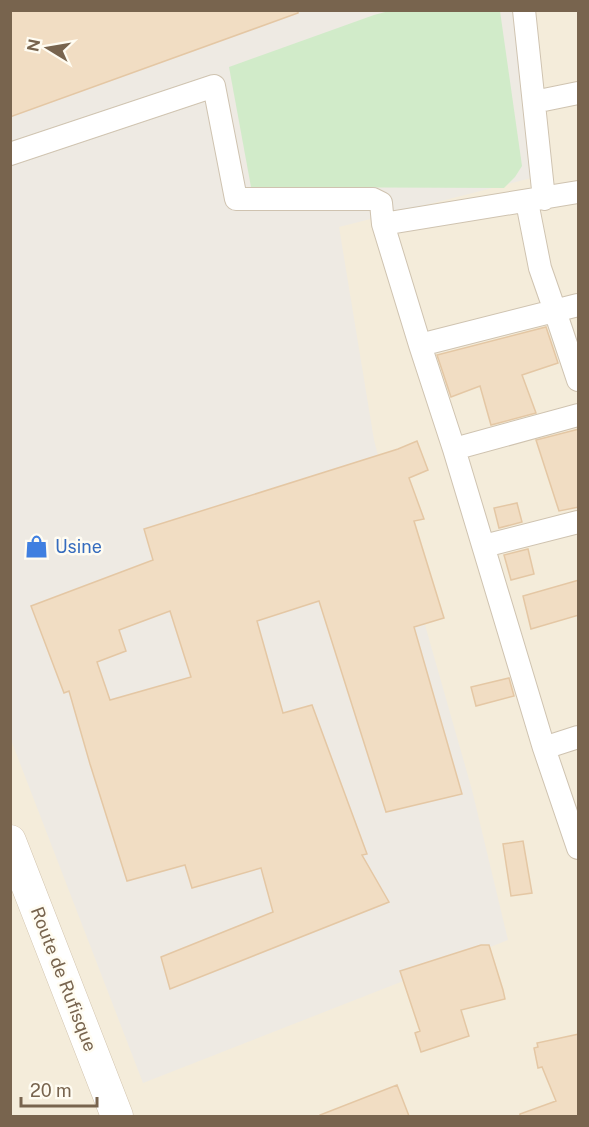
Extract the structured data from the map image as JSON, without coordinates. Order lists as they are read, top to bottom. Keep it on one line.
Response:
{"streets":{"main road":["Route de Rufisque"]},"places":{"shop":["Usine"]},"scale_bar":"20 m","north":"left"}
